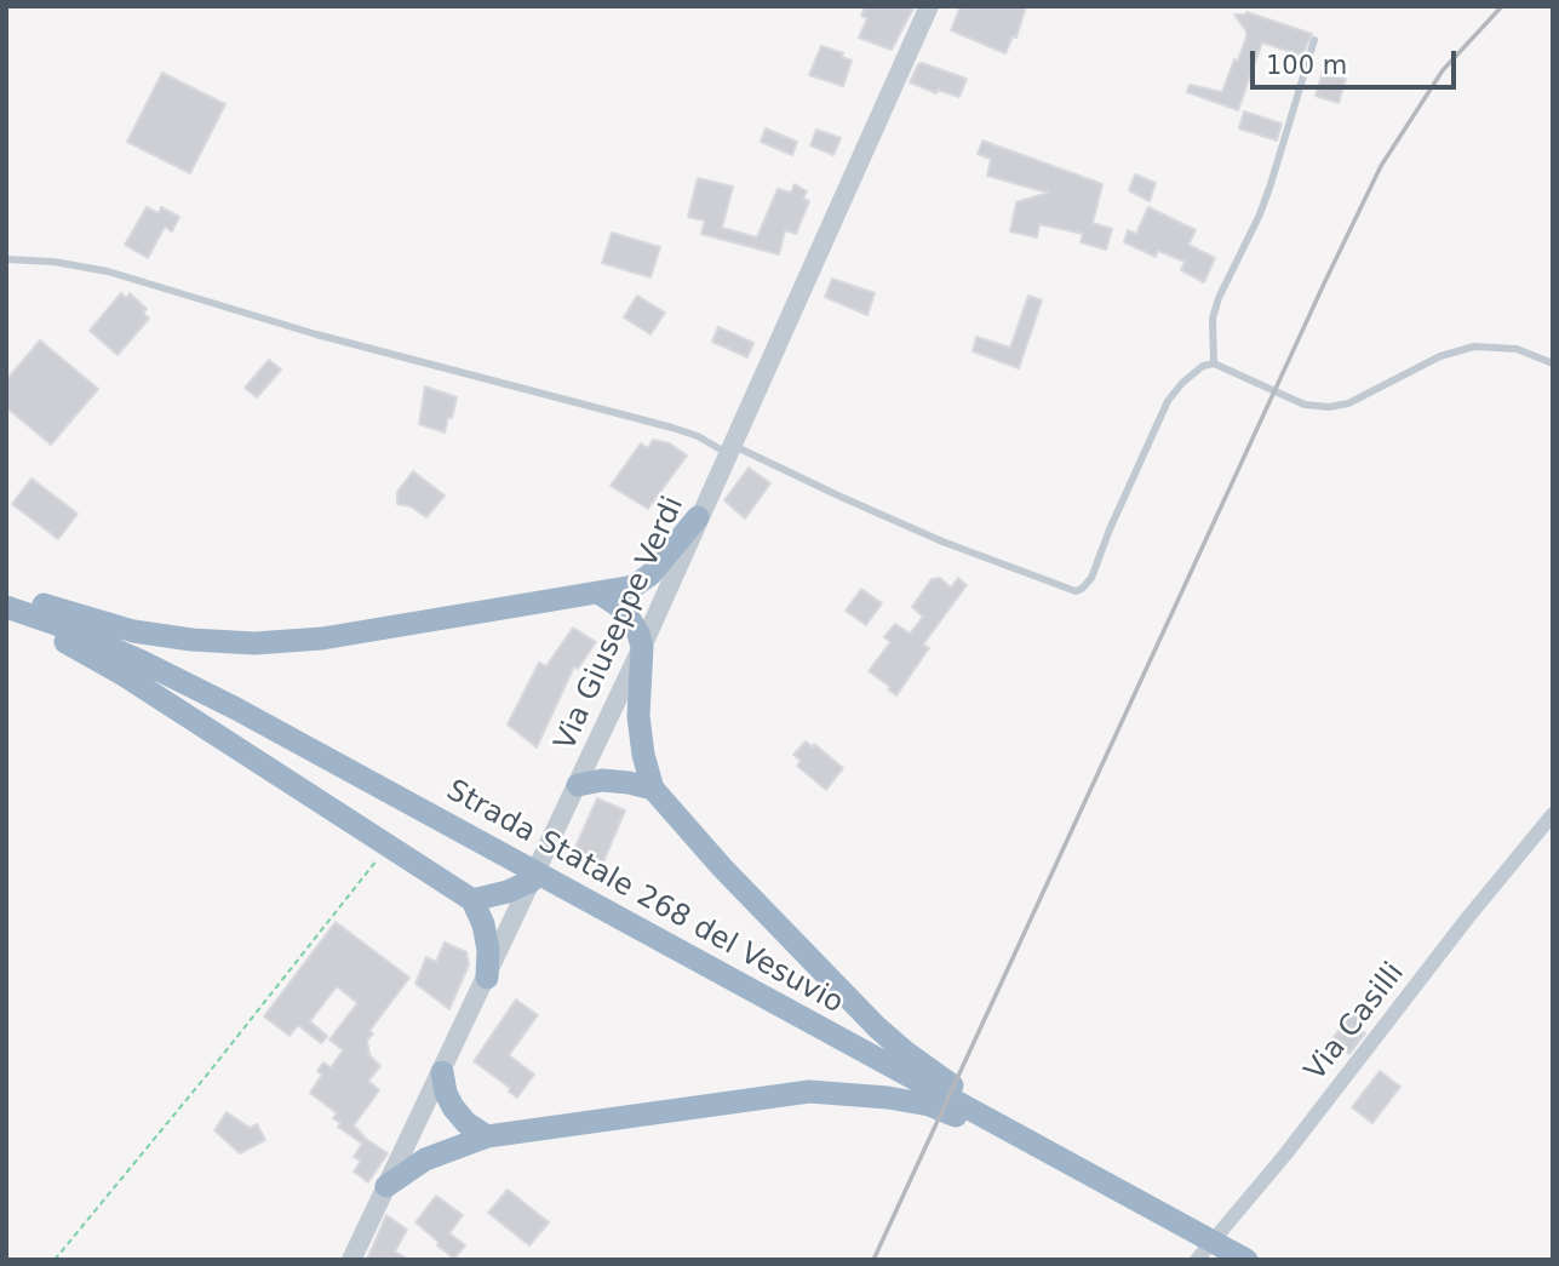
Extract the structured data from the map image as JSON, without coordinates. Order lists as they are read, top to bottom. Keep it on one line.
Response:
{"streets":{"highway":["Strada Statale 268 del Vesuvio"],"street":["Via Giuseppe Verdi","Via Casilli"]},"scale_bar":"100 m"}
